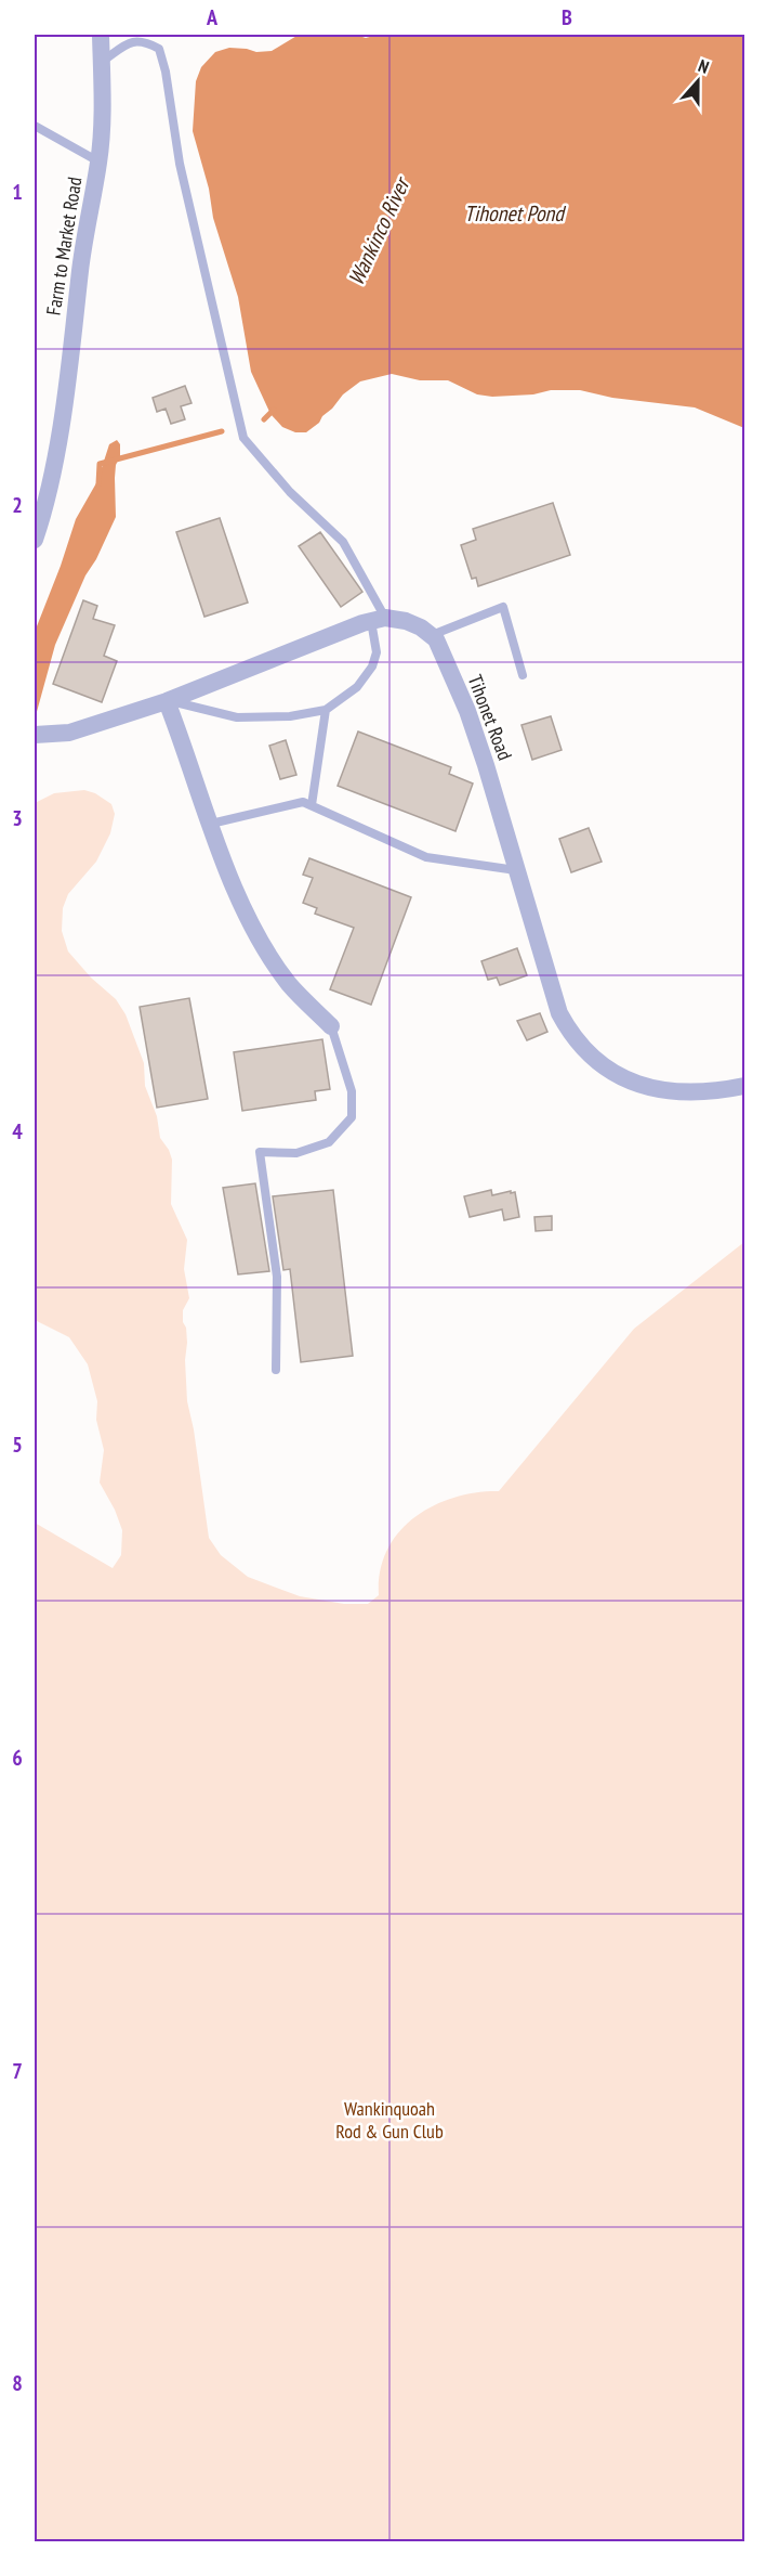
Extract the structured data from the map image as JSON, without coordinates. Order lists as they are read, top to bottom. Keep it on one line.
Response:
{"streets":{"street":["Farm to Market Road","Tihonet Road"]},"water":["Tihonet Pond","Wankinco River"],"parks":["Wankinquoah Rod & Gun Club"],"north":"top","grid":{"columns":["A","B"],"rows":["1","2","3","4","5","6","7","8"]}}
